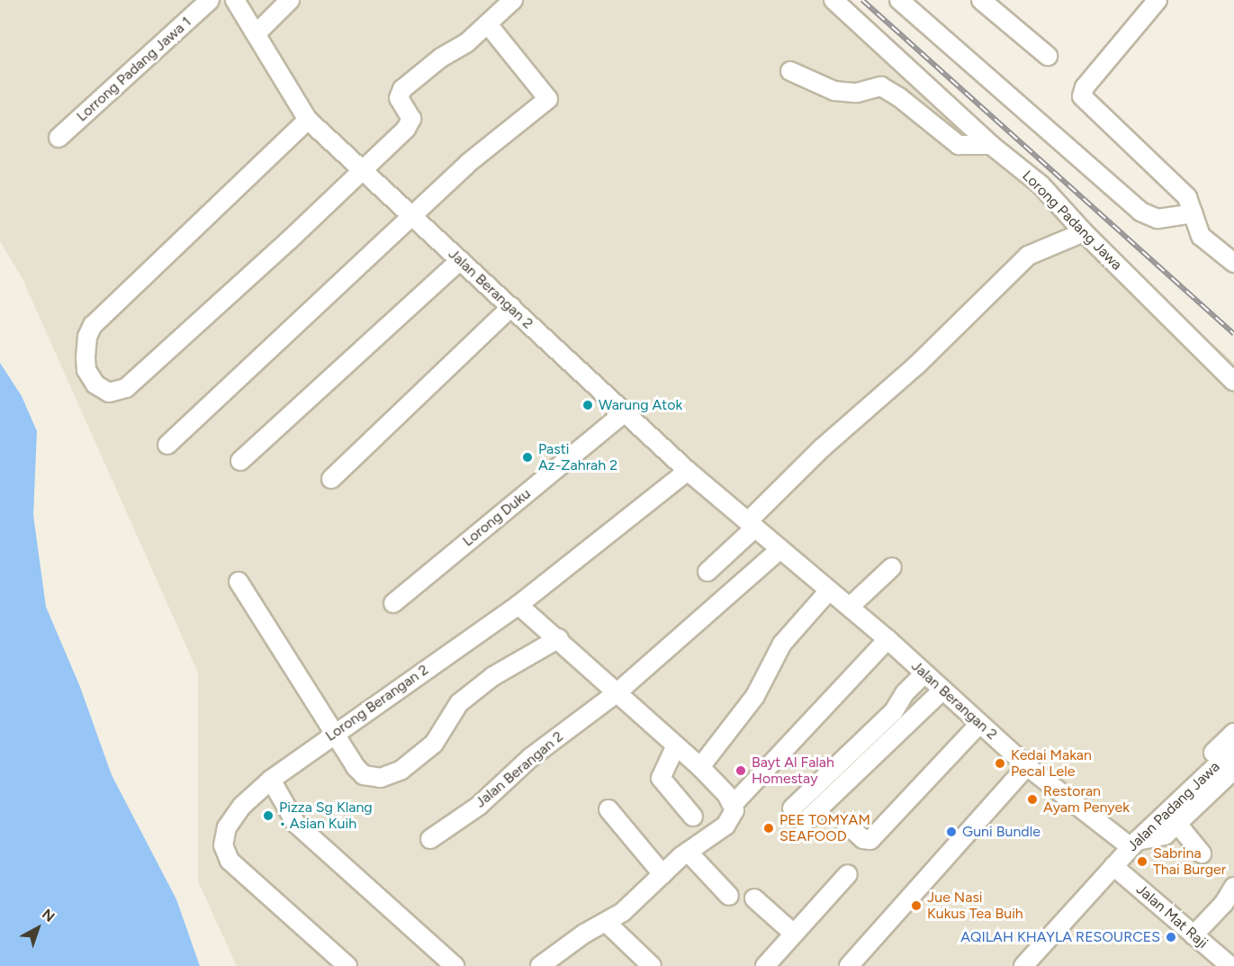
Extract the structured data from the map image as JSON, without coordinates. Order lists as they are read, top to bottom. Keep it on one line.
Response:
{"streets":{"street":["Lorrong Padang Jawa 1","Lorong Padang Jawa","Jalan Berangan 2","Lorong Duku","Lorong Berangan 2","Jalan Padang Jawa","Jalan Mat Raji"]},"crossings":[["Jalan Berangan 2","Lorong Duku"],["Jalan Berangan 2","Lorong Berangan 2"],["Jalan Berangan 2","Jalan Padang Jawa"],["Jalan Padang Jawa","Jalan Mat Raji"]],"places":["Warung Atok","Pasti Az-Zahrah 2","Kedai Makan Pecal Lele","Bayt Al Falah Homestay","Restoran Ayam Penyek","Pizza Sg Klang • Asian Kuih","PEE TOMYAM SEAFOOD","Guni Bundle","Sabrina Thai Burger","Jue Nasi Kukus Tea Buih","AQILAH KHAYLA RESOURCES"],"north":"top right"}
